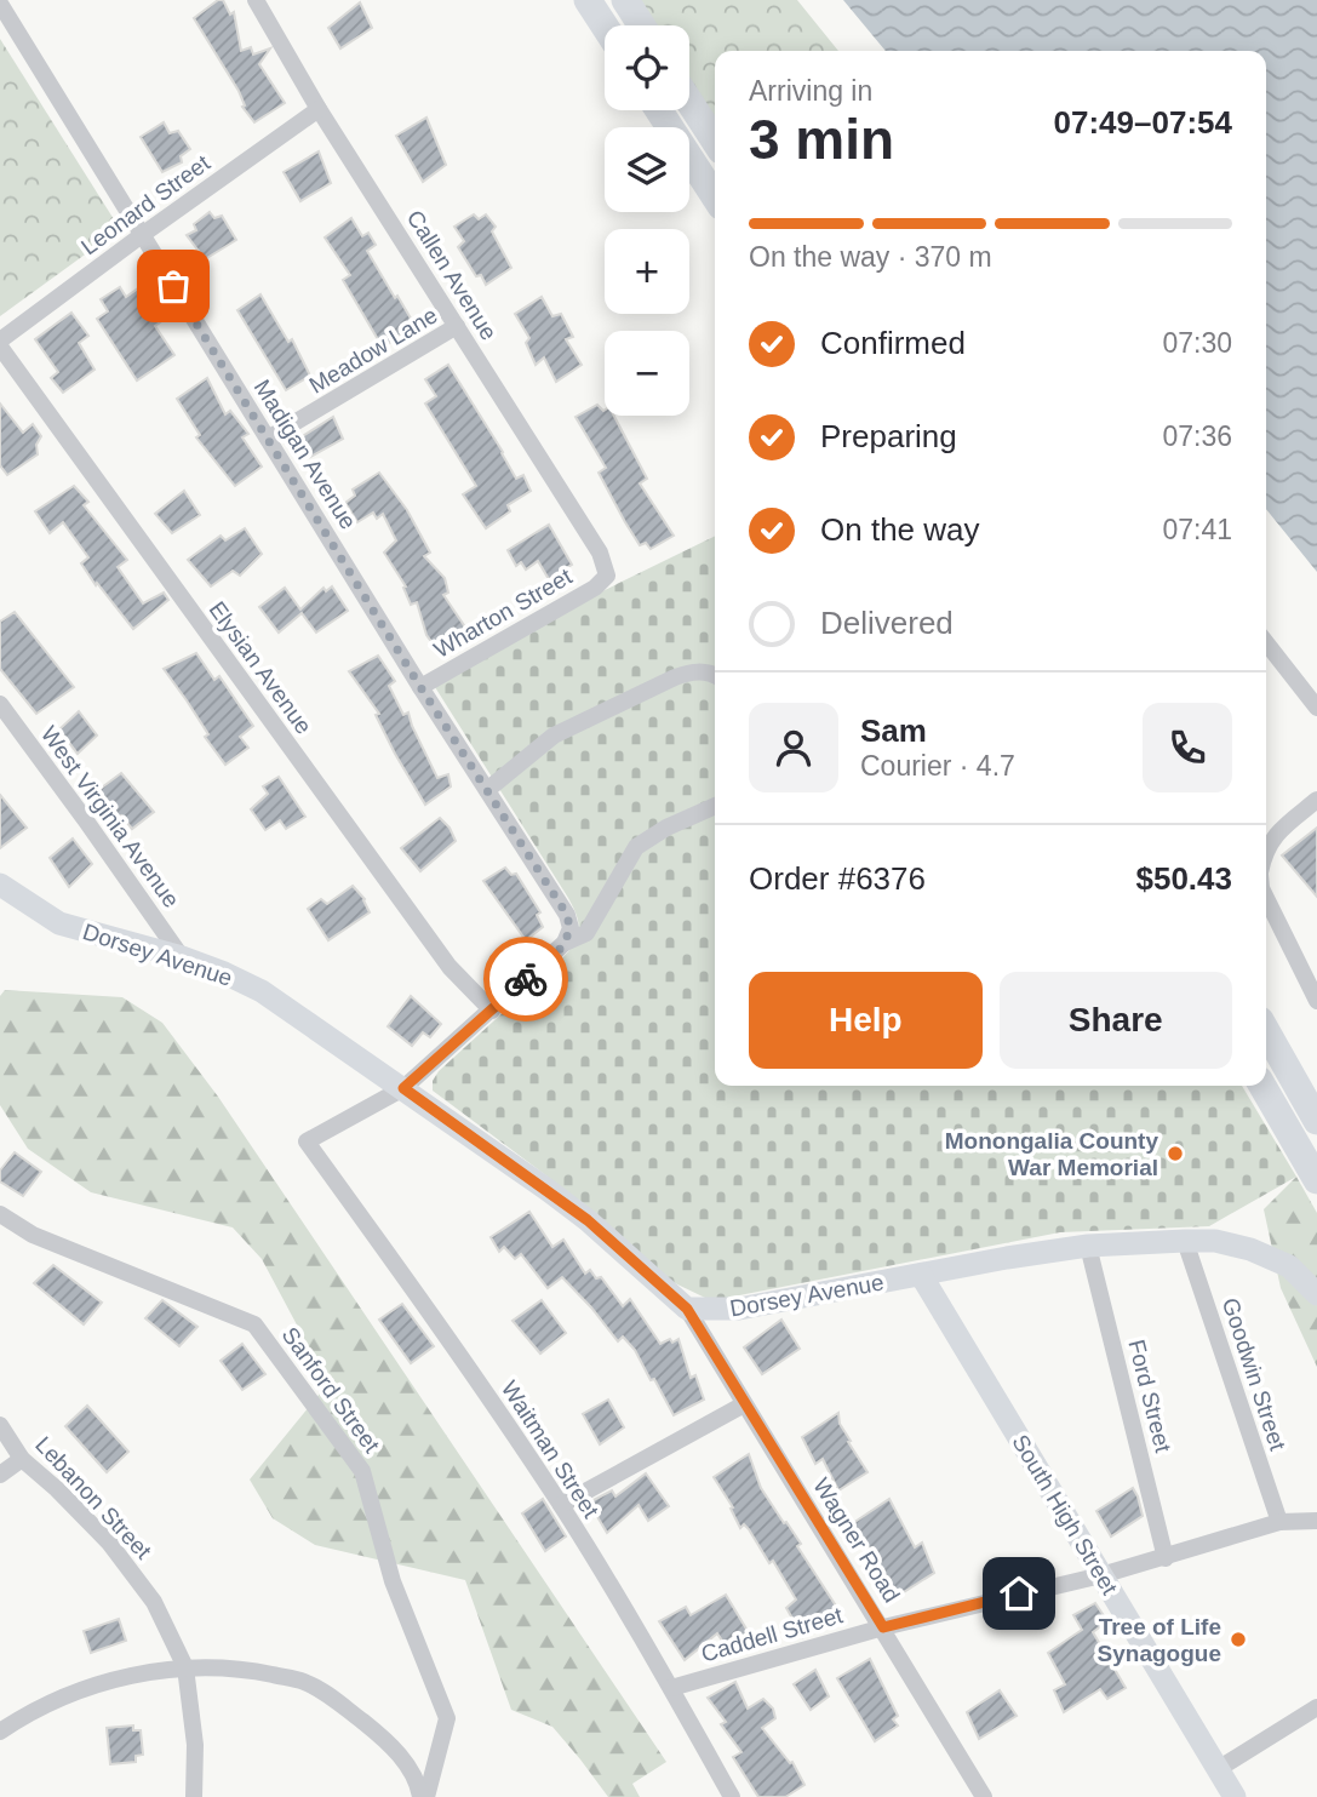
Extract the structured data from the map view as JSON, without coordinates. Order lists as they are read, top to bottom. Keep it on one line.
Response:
{"streets":{"street":["Leonard Street","Callen Avenue","Meadow Lane","Madigan Avenue","Wharton Street","Elysian Avenue","West Virginia Avenue","Dorsey Avenue","Goodwin Street","Sanford Street","Ford Street","Waitman Street","Lebanon Street","South High Street","Wagner Road","Caddell Street"]},"crossings":[["Leonard Street","Callen Avenue"],["Leonard Street","Madigan Avenue"],["Leonard Street","Elysian Avenue"],["Callen Avenue","Meadow Lane"],["Callen Avenue","Wharton Street"],["Meadow Lane","Madigan Avenue"],["Madigan Avenue","Wharton Street"],["West Virginia Avenue","Dorsey Avenue"],["Dorsey Avenue","Goodwin Street"],["Dorsey Avenue","Ford Street"],["Dorsey Avenue","Waitman Street"],["Dorsey Avenue","South High Street"],["Dorsey Avenue","Wagner Road"],["Goodwin Street","Caddell Street"],["Ford Street","Caddell Street"],["Waitman Street","Caddell Street"],["South High Street","Caddell Street"],["Wagner Road","Caddell Street"]],"places":["Monongalia County War Memorial","Tree of Life Synagogue"],"page":{"map_buttons":["+","−"],"heading":["3 min","Arriving in","07:49–07:54"],"panel":["Sam","Courier · 4.7","Order #6376","$50.43"],"bar":"On the way · 370 m","list":[["Confirmed","07:30"],["Preparing","07:36"],["On the way","07:41"],"Delivered"],"buttons":["Help","Share"]}}
